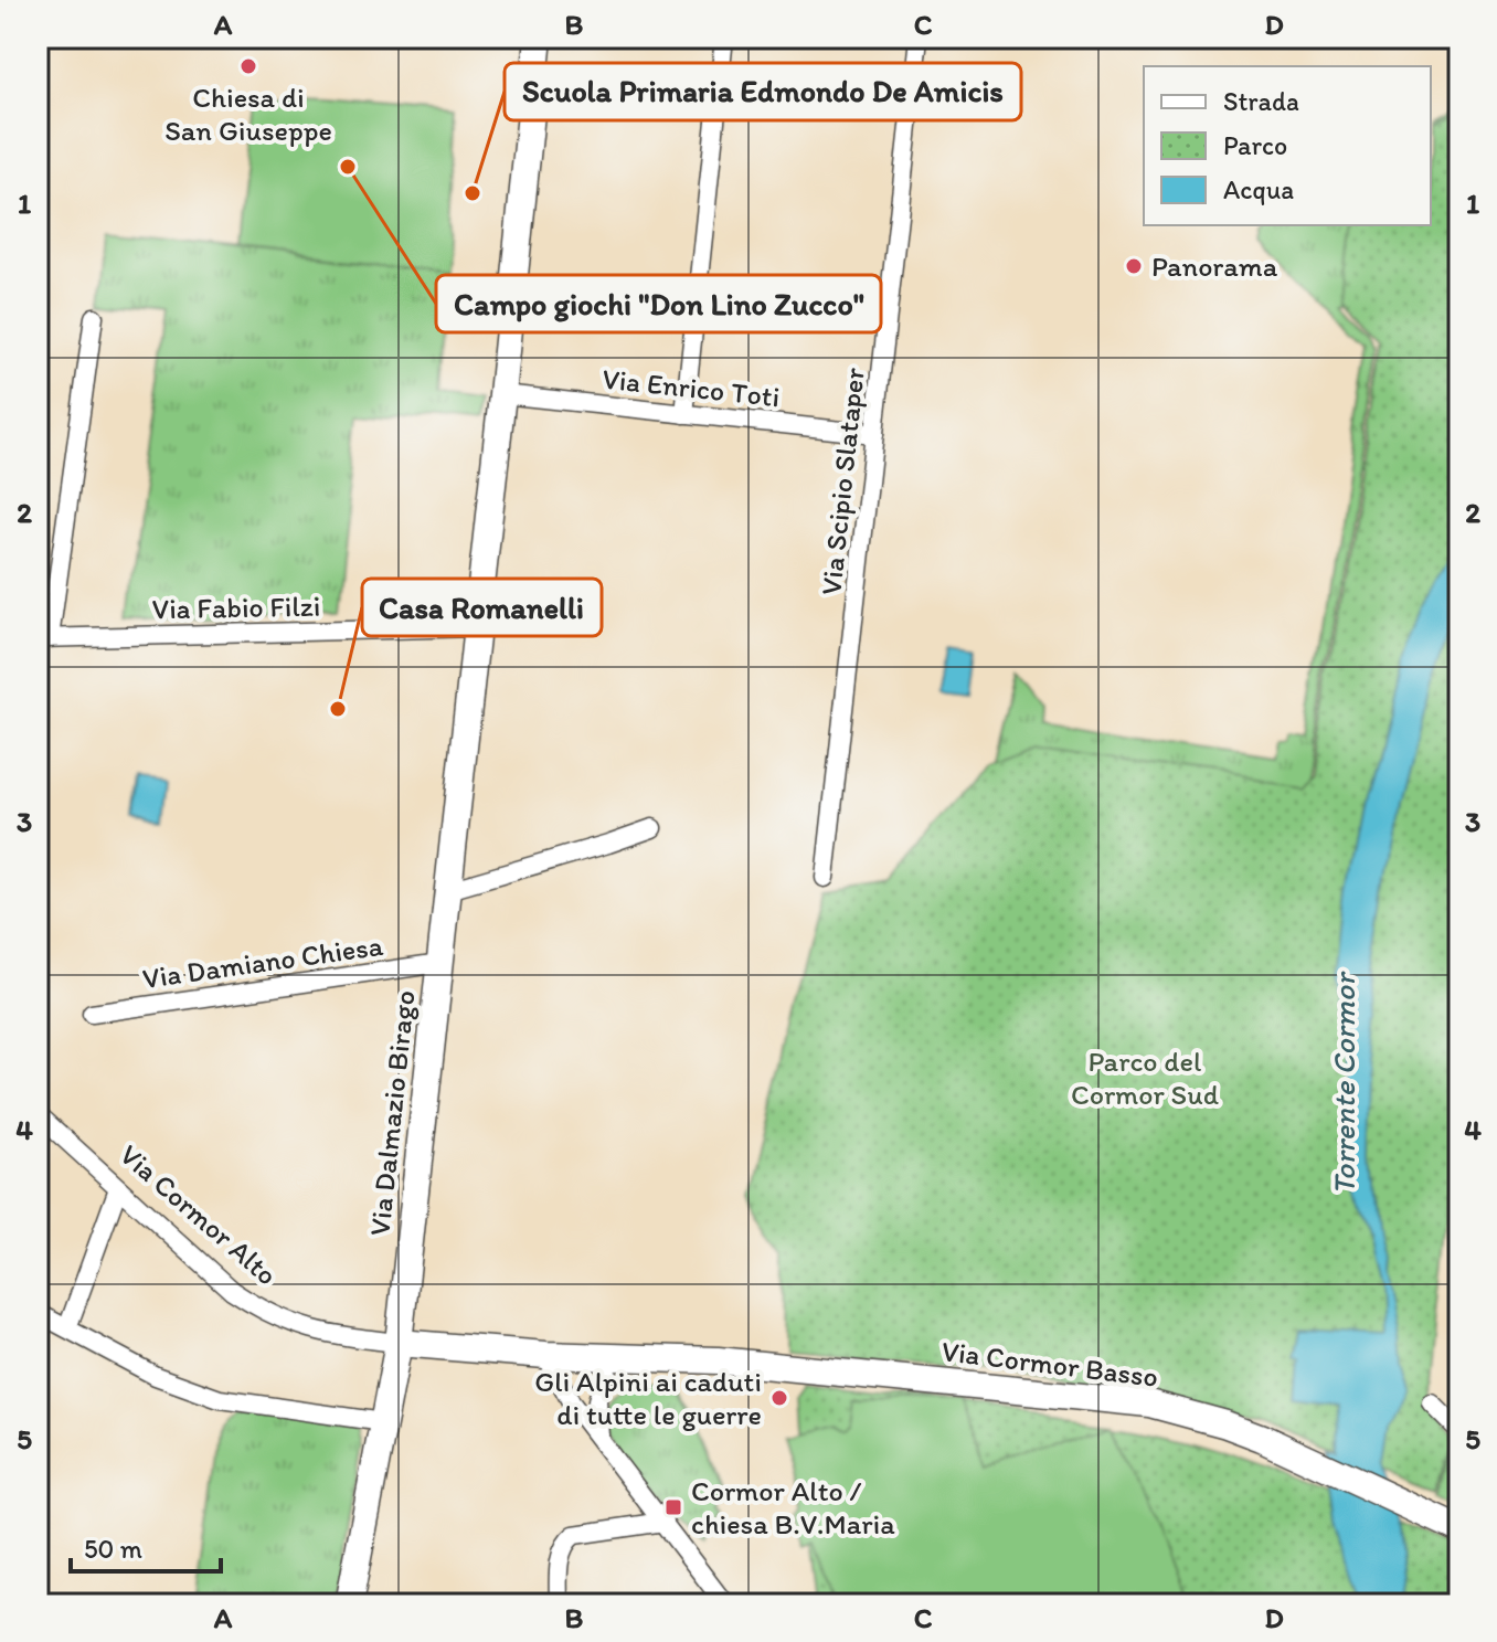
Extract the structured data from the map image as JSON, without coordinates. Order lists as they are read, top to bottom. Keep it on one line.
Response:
{"streets":{"street":["Via Enrico Toti","Via Scipio Slataper","Via Fabio Filzi","Via Damiano Chiesa","Via Dalmazio Birago","Via Cormor Alto","Via Cormor Basso"]},"crossings":[["Via Enrico Toti","Via Scipio Slataper"],["Via Enrico Toti","Via Dalmazio Birago"],["Via Fabio Filzi","Via Dalmazio Birago"],["Via Damiano Chiesa","Via Dalmazio Birago"],["Via Dalmazio Birago","Via Cormor Alto"],["Via Cormor Alto","Via Cormor Basso"]],"water":["Torrente Cormor"],"parks":["Parco del Cormor Sud"],"places":{"other":["Chiesa di San Giuseppe","Campo giochi \"Don Lino Zucco\"","Scuola Primaria Edmondo De Amicis","Panorama","Casa Romanelli","Gli Alpini ai caduti di tutte le guerre"],"transit":["Cormor Alto / chiesa B.V.Maria"]},"legend":["Strada","Parco","Acqua"],"scale_bar":"50 m","grid":{"columns":["A","B","C","D"],"rows":["1","2","3","4","5"]}}
